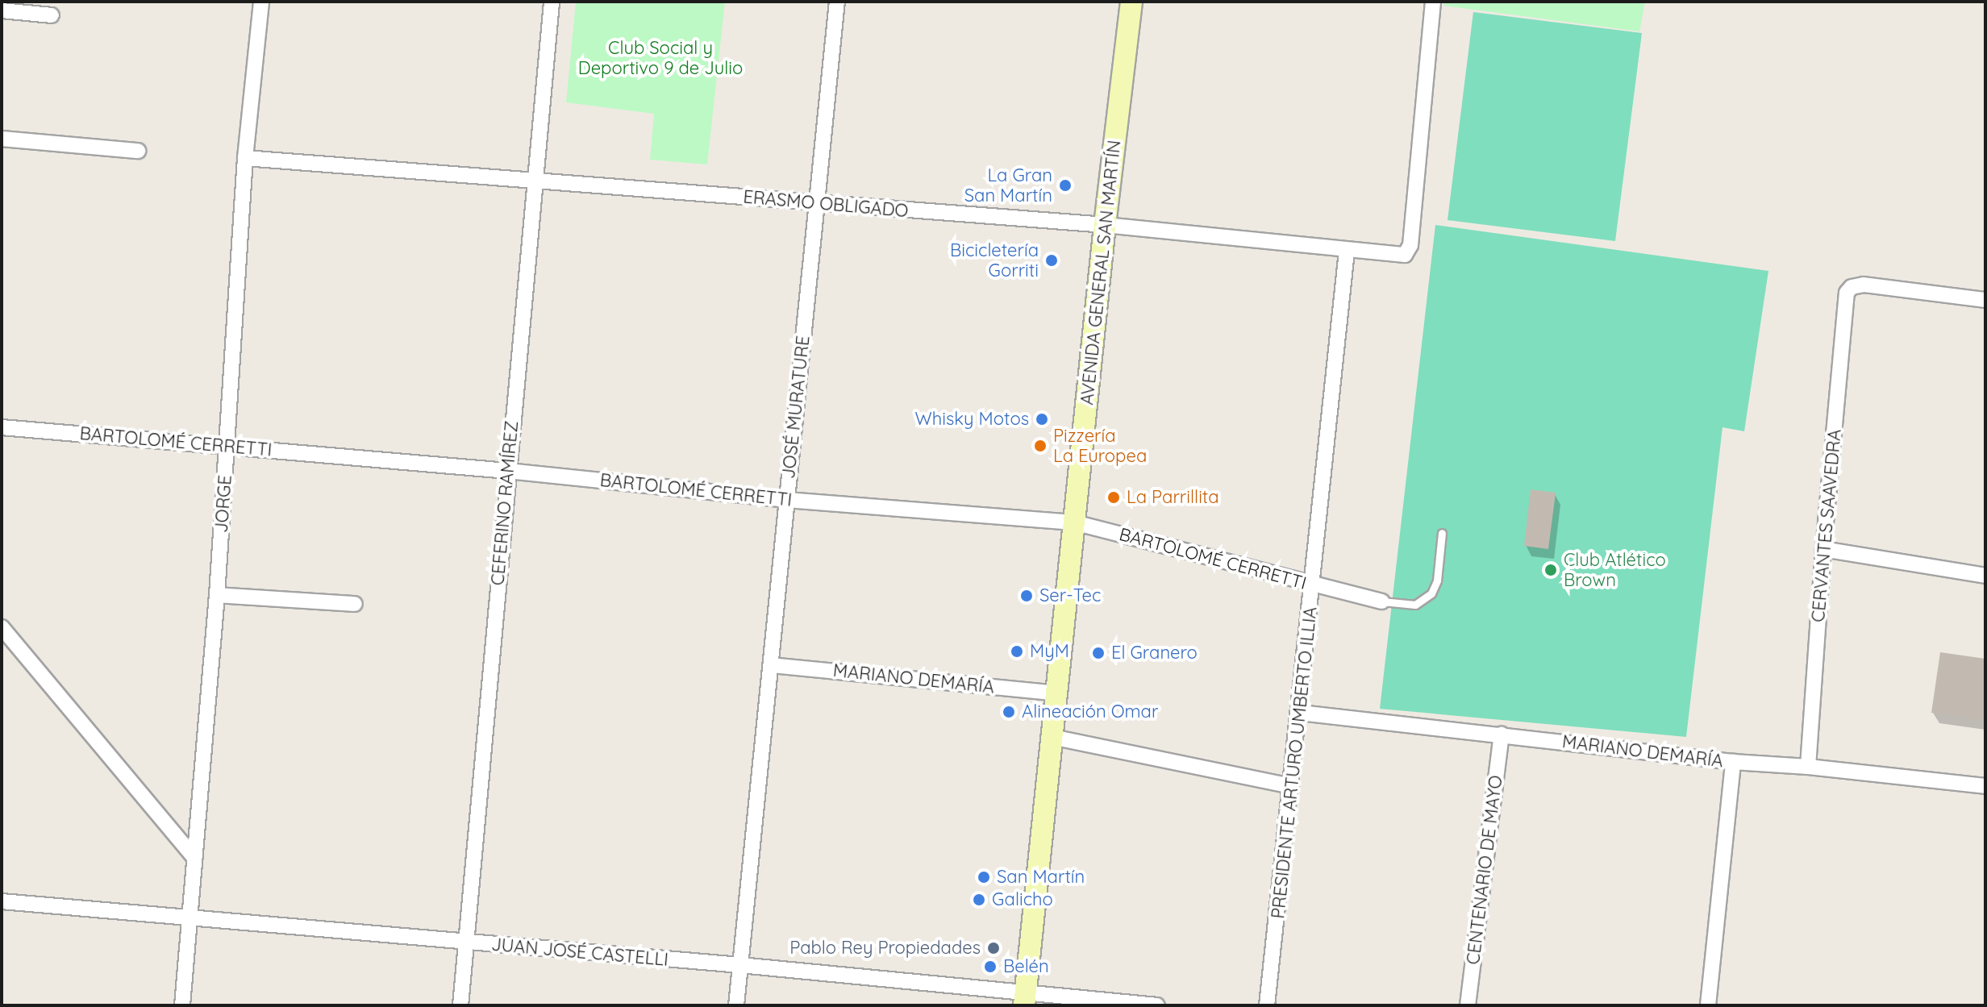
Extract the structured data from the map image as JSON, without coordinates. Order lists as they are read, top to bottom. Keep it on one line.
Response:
{"streets":{"main road":["AVENIDA GENERAL SAN MARTÍN"],"street":["ERASMO OBLIGADO","JOSÉ MURATURE","BARTOLOMÉ CERRETTI","CEFERINO RAMÍREZ","JORGE","CERVANTES SAAVEDRA","MARIANO DEMARÍA","PRESIDENTE ARTURO UMBERTO ILLIA","CENTENARIO DE MAYO","JUAN JOSÉ CASTELLI"]},"crossings":[["ERASMO OBLIGADO","AVENIDA GENERAL SAN MARTÍN"],["ERASMO OBLIGADO","JOSÉ MURATURE"],["ERASMO OBLIGADO","CEFERINO RAMÍREZ"],["ERASMO OBLIGADO","JORGE"],["ERASMO OBLIGADO","PRESIDENTE ARTURO UMBERTO ILLIA"],["AVENIDA GENERAL SAN MARTÍN","BARTOLOMÉ CERRETTI"],["AVENIDA GENERAL SAN MARTÍN","MARIANO DEMARÍA"],["AVENIDA GENERAL SAN MARTÍN","JUAN JOSÉ CASTELLI"],["JOSÉ MURATURE","BARTOLOMÉ CERRETTI"],["JOSÉ MURATURE","MARIANO DEMARÍA"],["JOSÉ MURATURE","JUAN JOSÉ CASTELLI"],["BARTOLOMÉ CERRETTI","CEFERINO RAMÍREZ"],["BARTOLOMÉ CERRETTI","JORGE"],["BARTOLOMÉ CERRETTI","PRESIDENTE ARTURO UMBERTO ILLIA"],["CEFERINO RAMÍREZ","JUAN JOSÉ CASTELLI"],["JORGE","JUAN JOSÉ CASTELLI"],["CERVANTES SAAVEDRA","MARIANO DEMARÍA"],["MARIANO DEMARÍA","PRESIDENTE ARTURO UMBERTO ILLIA"],["MARIANO DEMARÍA","CENTENARIO DE MAYO"]],"parks":["Club Social y Deportivo 9 de Julio"],"places":["La Gran San Martín","Bicicletería Gorriti","Whisky Motos","Pizzería La Europea","La Parrillita","Club Atlético Brown","Ser-Tec","MyM","El Granero","Alineación Omar","San Martín","Galicho","Pablo Rey Propiedades","Belén"]}
